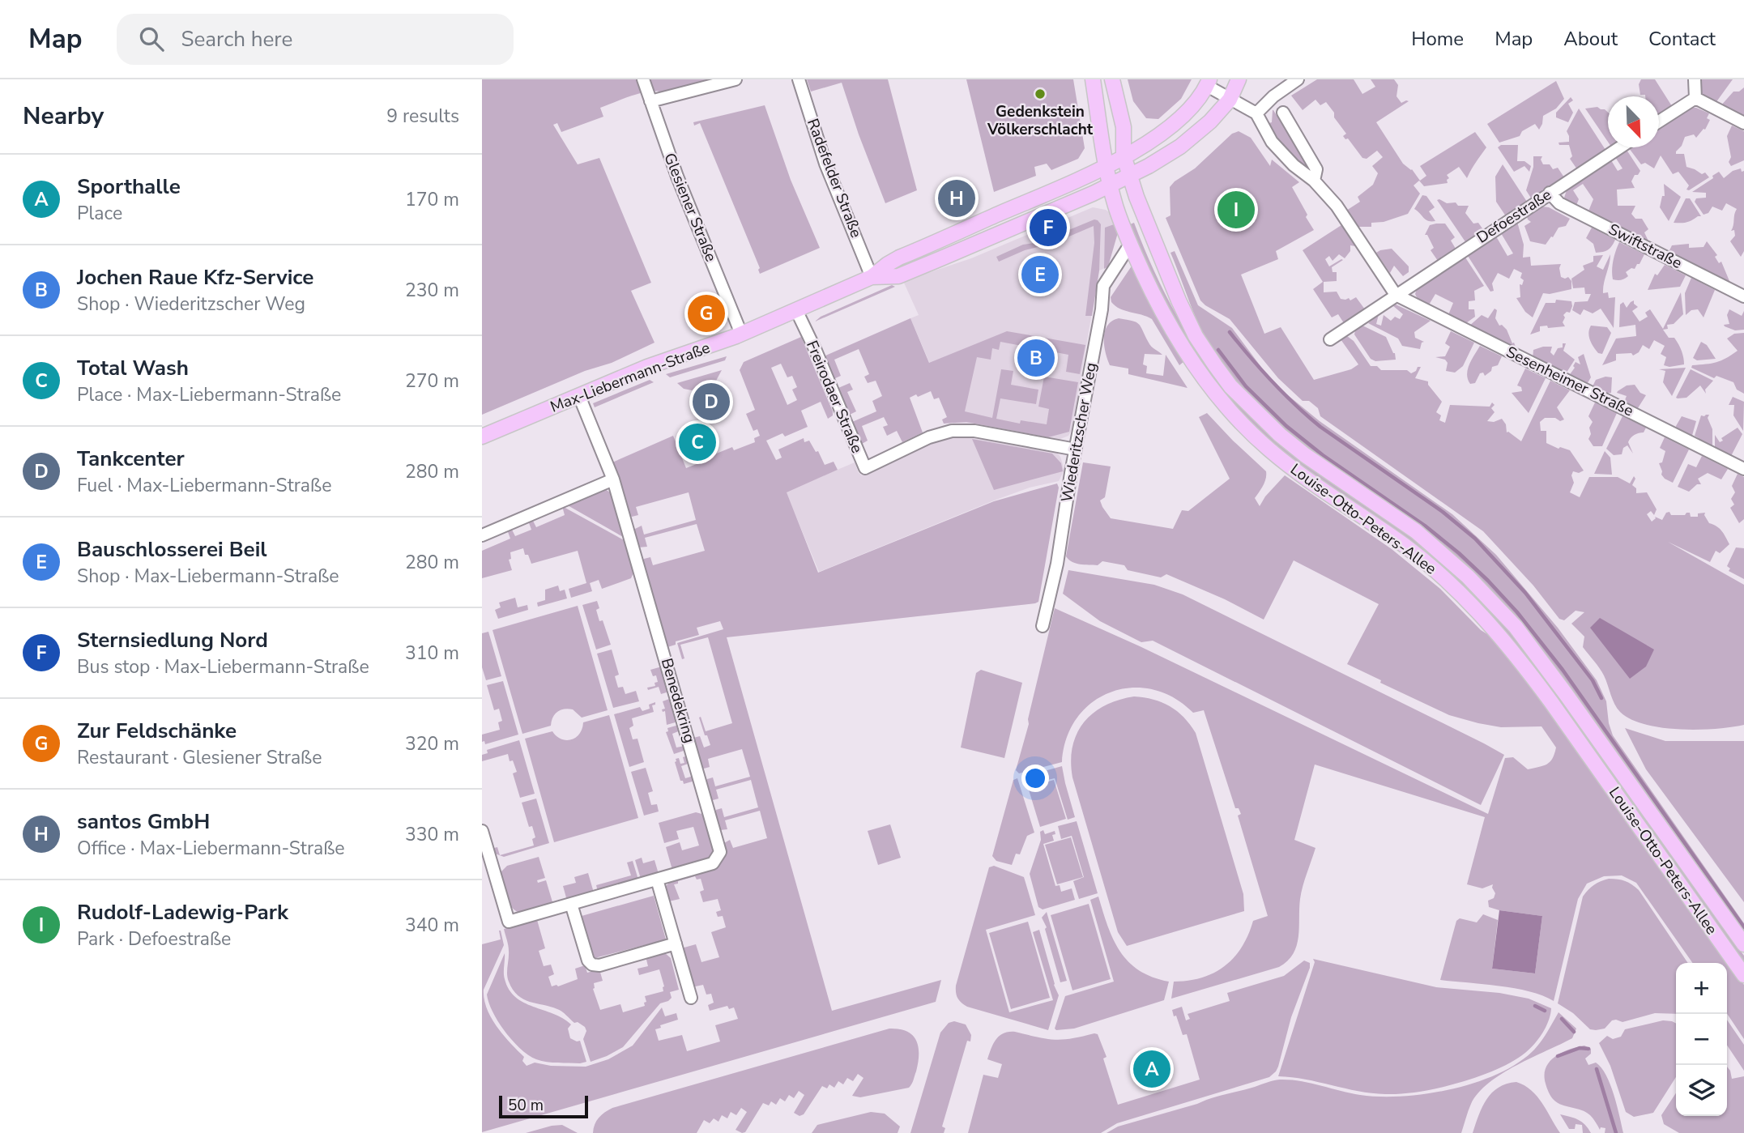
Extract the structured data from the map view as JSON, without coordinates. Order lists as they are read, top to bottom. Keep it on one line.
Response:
{"streets":{"main road":["Max-Liebermann-Straße","Louise-Otto-Peters-Allee"],"street":["Radefelder Straße","Glesiener Straße","Defoestraße","Swiftstraße","Sesenheimer Straße","Freirodaer Straße","Wiederitzscher Weg","Benedekring"]},"crossings":[["Radefelder Straße","Max-Liebermann-Straße"],["Glesiener Straße","Max-Liebermann-Straße"],["Defoestraße","Swiftstraße"],["Defoestraße","Sesenheimer Straße"],["Max-Liebermann-Straße","Freirodaer Straße"],["Max-Liebermann-Straße","Louise-Otto-Peters-Allee"],["Max-Liebermann-Straße","Benedekring"],["Freirodaer Straße","Wiederitzscher Weg"],["Wiederitzscher Weg","Louise-Otto-Peters-Allee"]],"places":["Gedenkstein Völkerschlacht"],"scale_bar":"50 m","north":"bottom right","page":{"header":"Map","search":"Search here","nav":["Home","Map","About","Contact"],"heading":["Nearby","9 results"],"list":[{"mark":"A","name":"Sporthalle","note":"Place","value":"170 m"},{"mark":"B","name":"Jochen Raue Kfz-Service","note":"Shop · Wiederitzscher Weg","value":"230 m"},{"mark":"C","name":"Total Wash","note":"Place · Max-Liebermann-Straße","value":"270 m"},{"mark":"D","name":"Tankcenter","note":"Fuel · Max-Liebermann-Straße","value":"280 m"},{"mark":"E","name":"Bauschlosserei Beil","note":"Shop · Max-Liebermann-Straße","value":"280 m"},{"mark":"F","name":"Sternsiedlung Nord","note":"Bus stop · Max-Liebermann-Straße","value":"310 m"},{"mark":"G","name":"Zur Feldschänke","note":"Restaurant · Glesiener Straße","value":"320 m"},{"mark":"H","name":"santos GmbH","note":"Office · Max-Liebermann-Straße","value":"330 m"},{"mark":"I","name":"Rudolf-Ladewig-Park","note":"Park · Defoestraße","value":"340 m"}],"pins":["H","I","F","E","G","B","D","C","A"],"map_buttons":["+","−"],"scale":"50 m"}}
